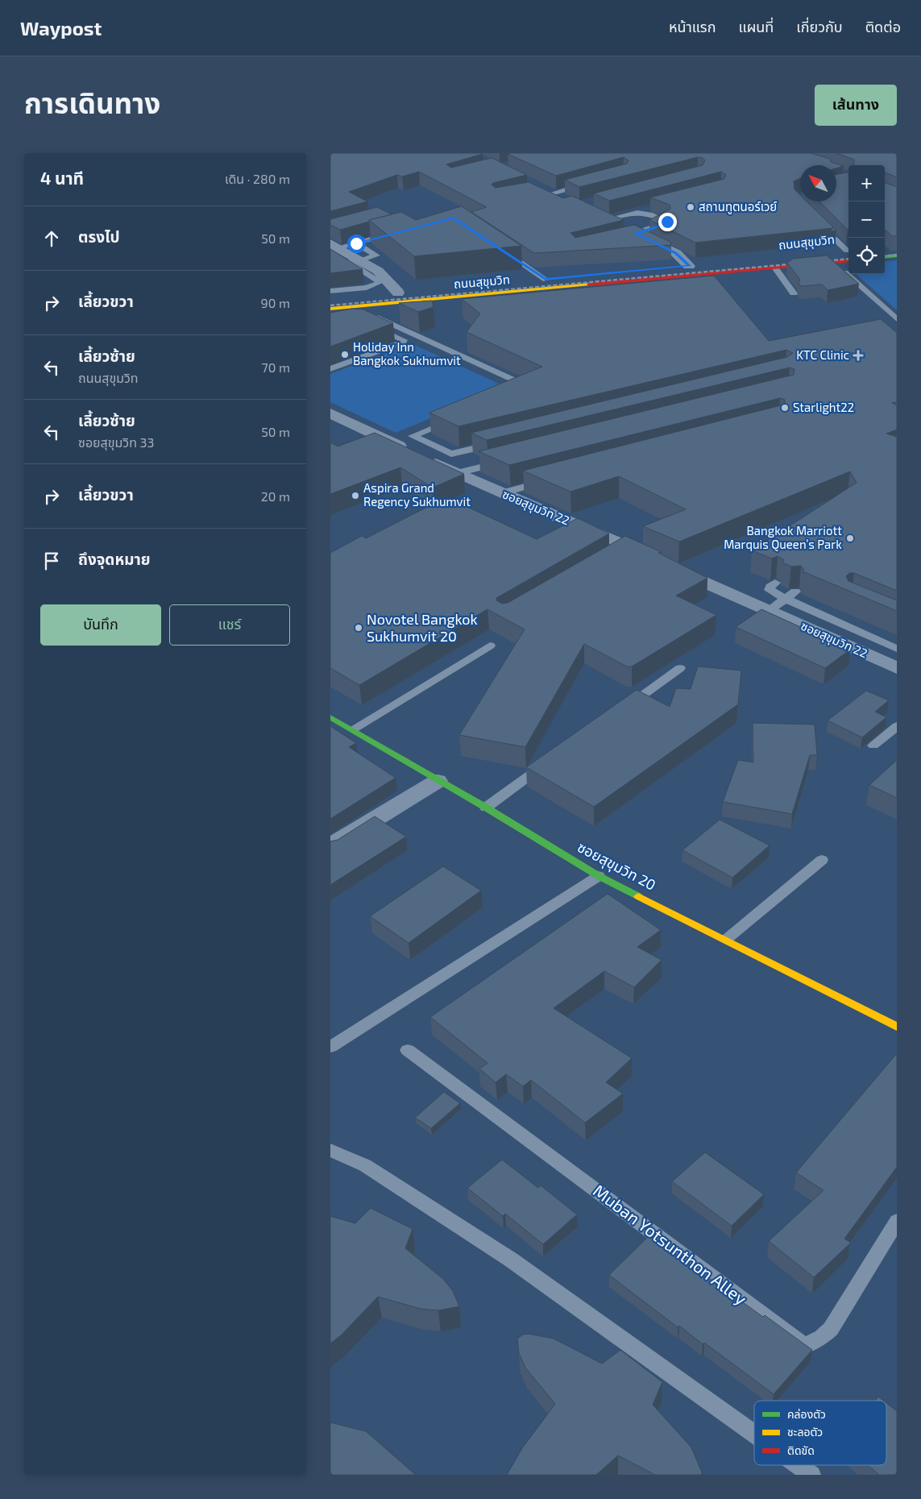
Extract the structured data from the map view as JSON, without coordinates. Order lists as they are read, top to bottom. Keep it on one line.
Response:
{"streets":{"main road":["ถนนสุขุมวิท","ซอยสุขุมวิท 20"],"street":["ซอยสุขุมวิท 22"],"lane":["Muban Yotsunthon Alley"]},"places":{"other":["สถานทูตนอร์เวย์","Holiday Inn Bangkok Sukhumvit","Starlight22","Aspira Grand Regency Sukhumvit","Bangkok Marriott Marquis Queen’s Park","Novotel Bangkok Sukhumvit 20"],"health":["KTC Clinic"]},"legend":["คล่องตัว","ชะลอตัว","ติดขัด"],"north":"top left","page":{"header":"Waypost","nav":["หน้าแรก","แผนที่","เกี่ยวกับ","ติดต่อ"],"title":"การเดินทาง","buttons":["เส้นทาง",["บันทึก","แชร์"]],"heading":["4 นาที","เดิน · 280 m"],"map_buttons":["+","−"],"list":[["ตรงไป","50 m"],["เลี้ยวขวา","90 m"],["เลี้ยวซ้าย","ถนนสุขุมวิท","70 m"],["เลี้ยวซ้าย","ซอยสุขุมวิท 33","50 m"],["เลี้ยวขวา","20 m"],"ถึงจุดหมาย"]}}
